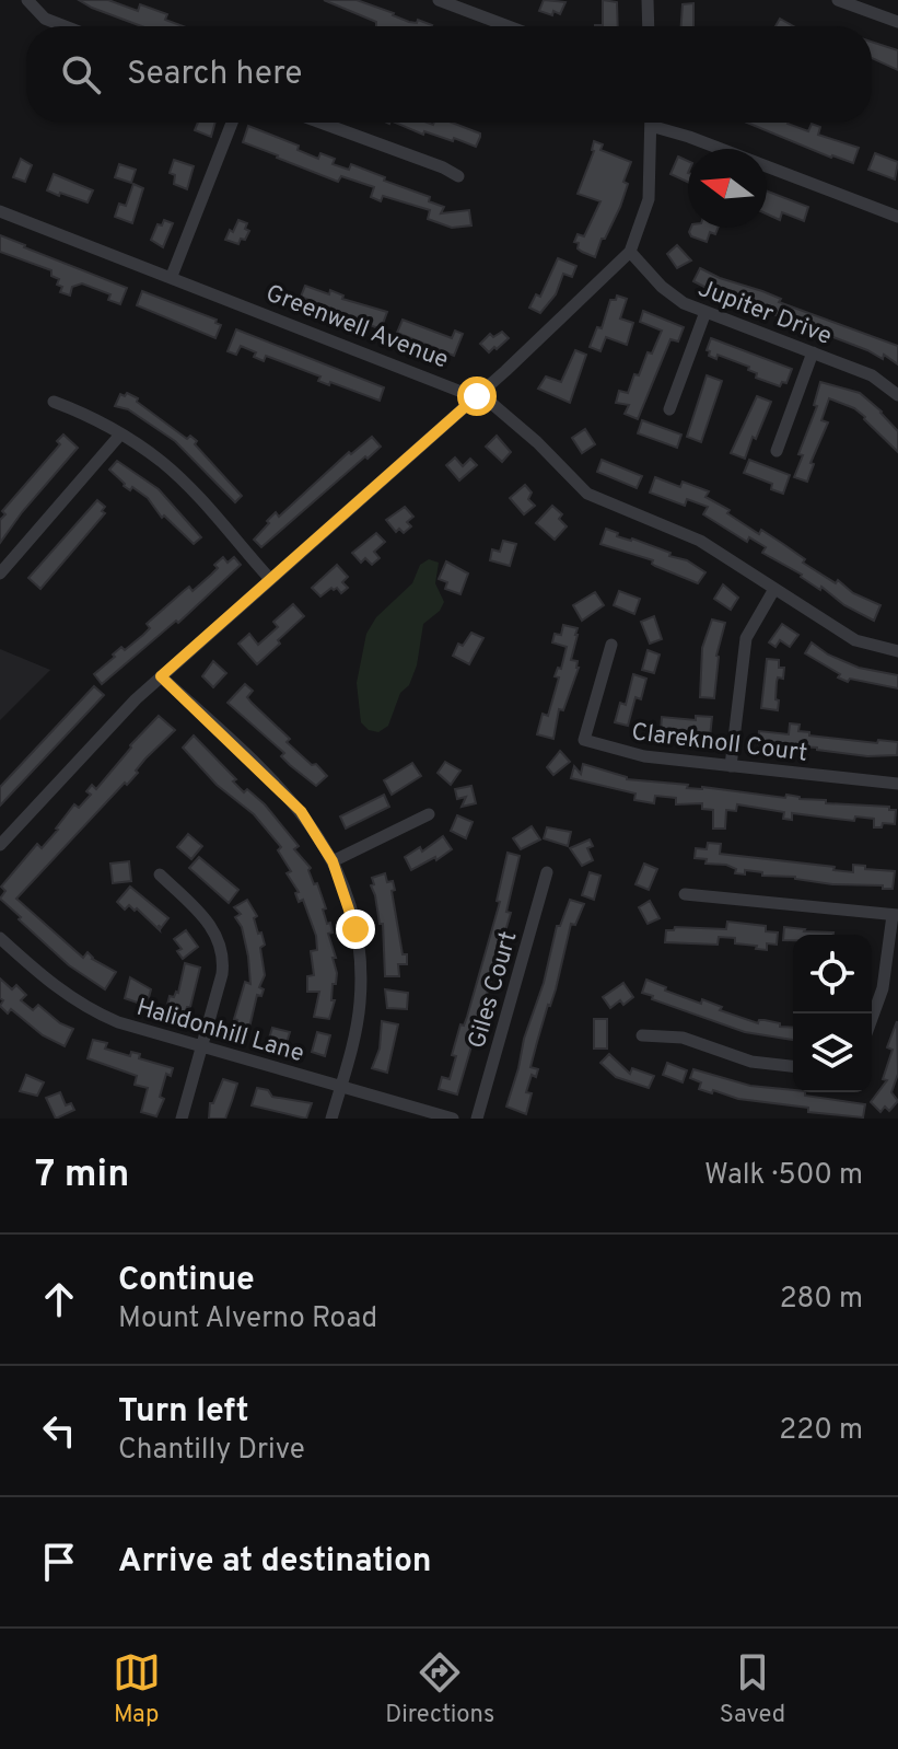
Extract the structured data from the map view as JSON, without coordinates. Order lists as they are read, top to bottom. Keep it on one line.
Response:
{"streets":{"street":["Jupiter Drive","Greenwell Avenue","Clareknoll Court","Giles Court","Halidonhill Lane"]},"north":"left","page":{"search":"Search here","heading":["7 min","Walk · 500 m"],"list":[["Continue","Mount Alverno Road","280 m"],["Turn left","Chantilly Drive","220 m"],"Arrive at destination"],"nav":["Map","Directions","Saved"]}}
